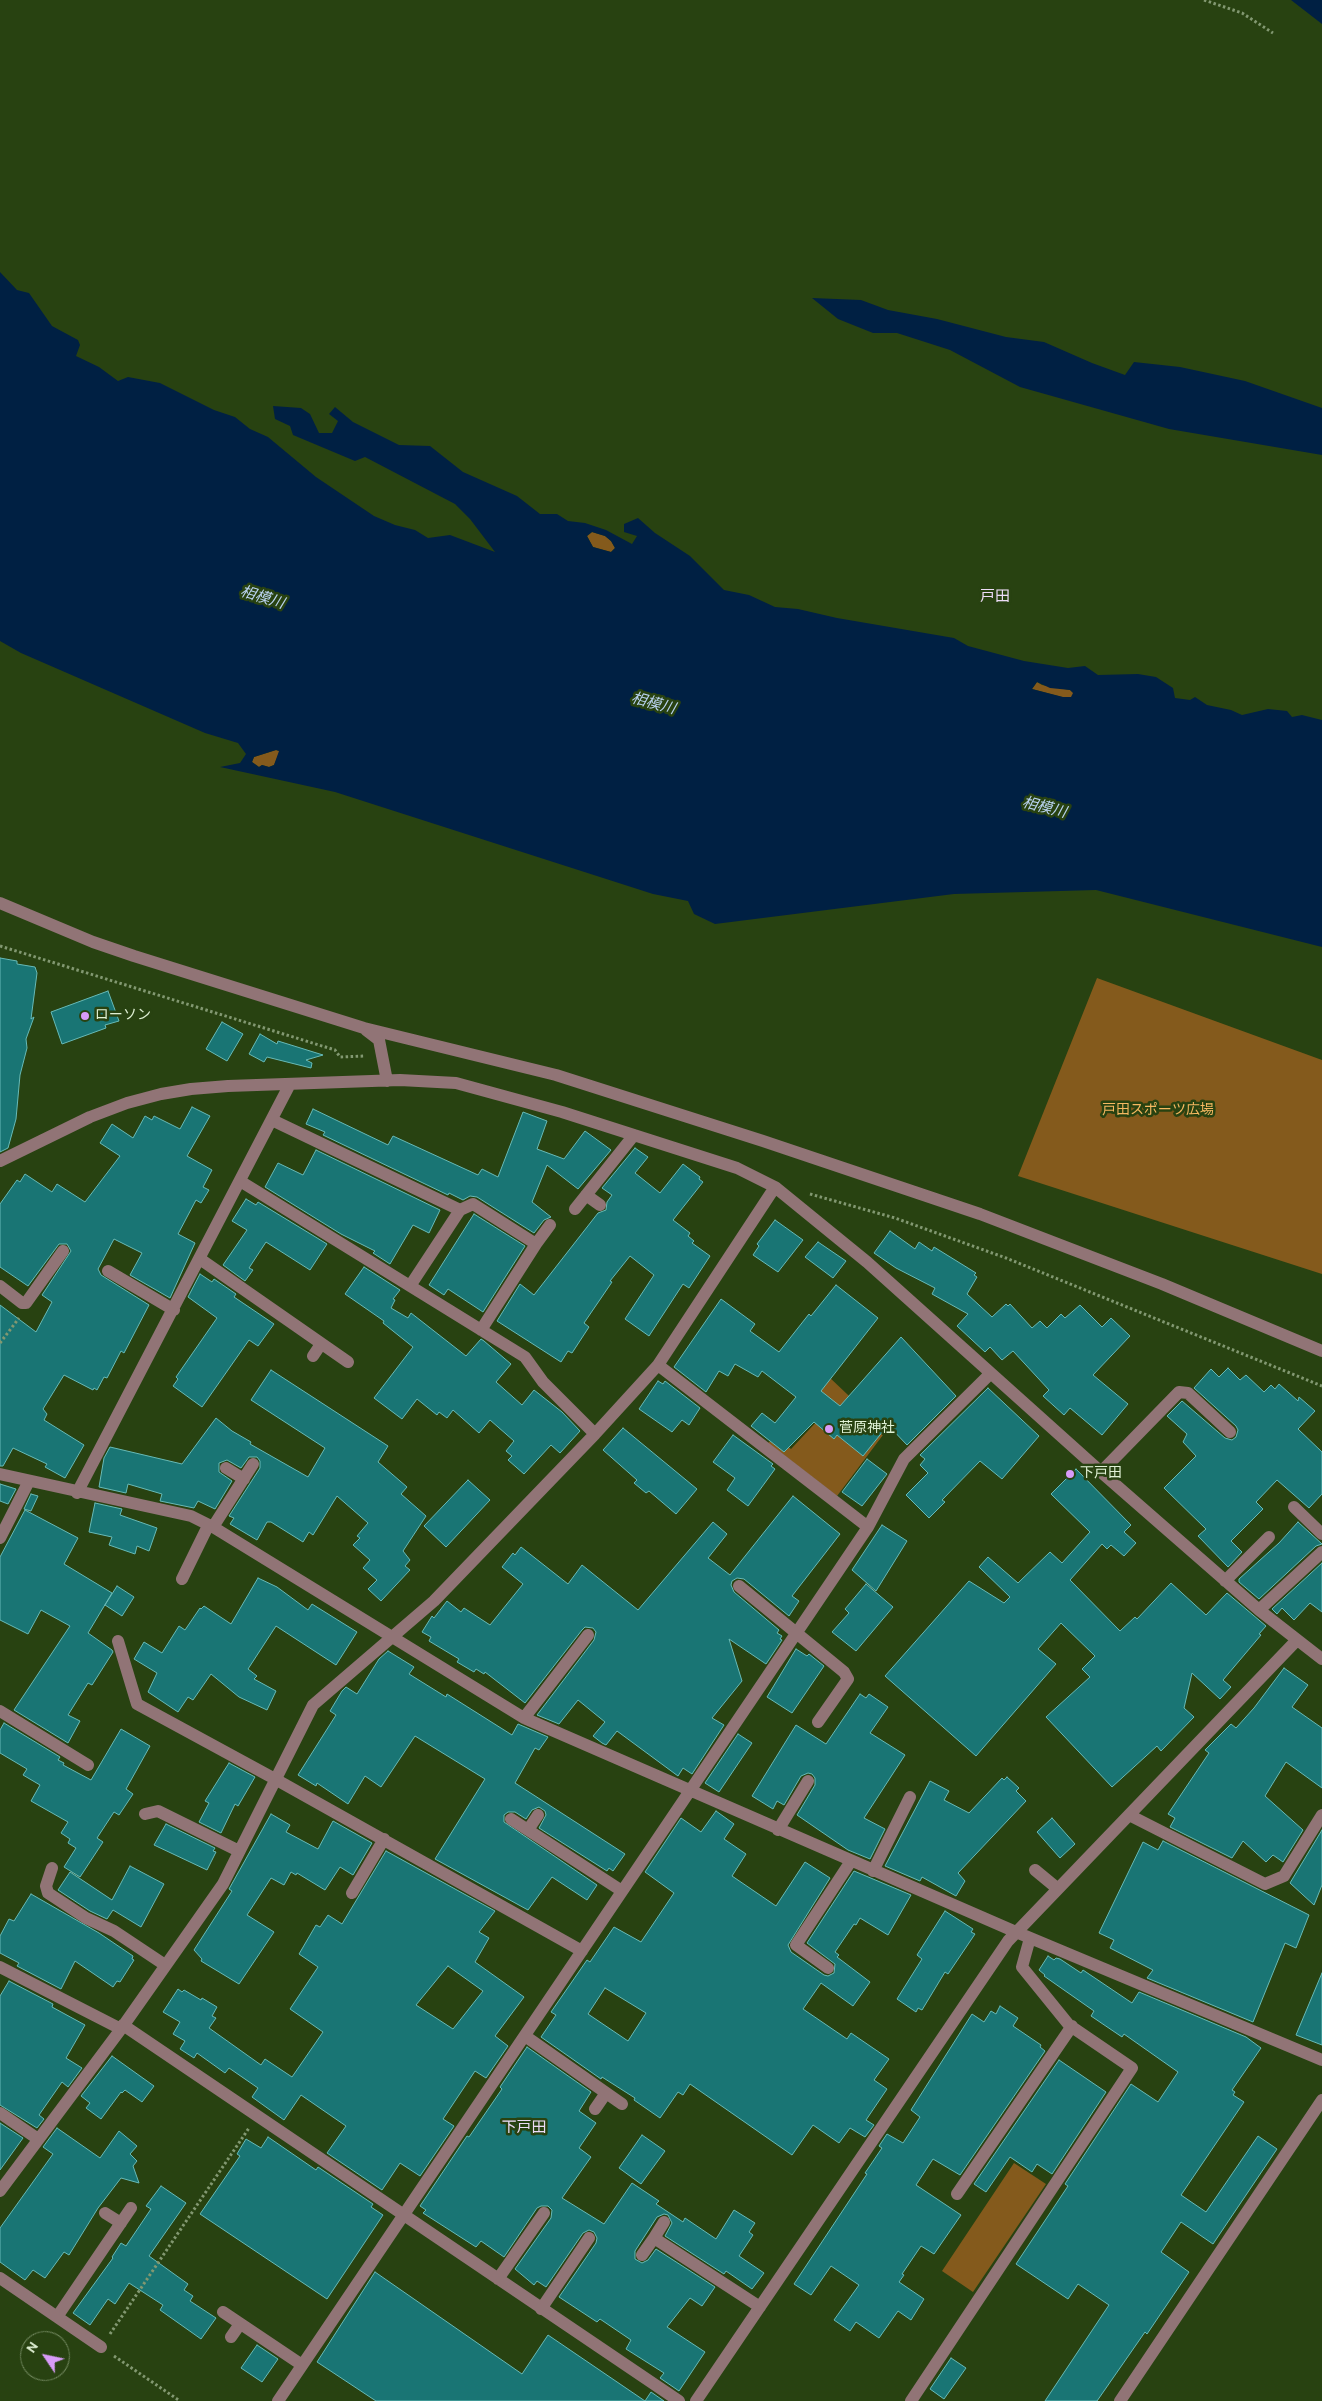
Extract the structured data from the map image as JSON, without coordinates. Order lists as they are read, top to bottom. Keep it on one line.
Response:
{"districts":["戸田","下戸田"],"water":["相模川"],"parks":["戸田スポーツ広場"],"places":["ローソン","菅原神社","下戸田"],"north":"top left"}
